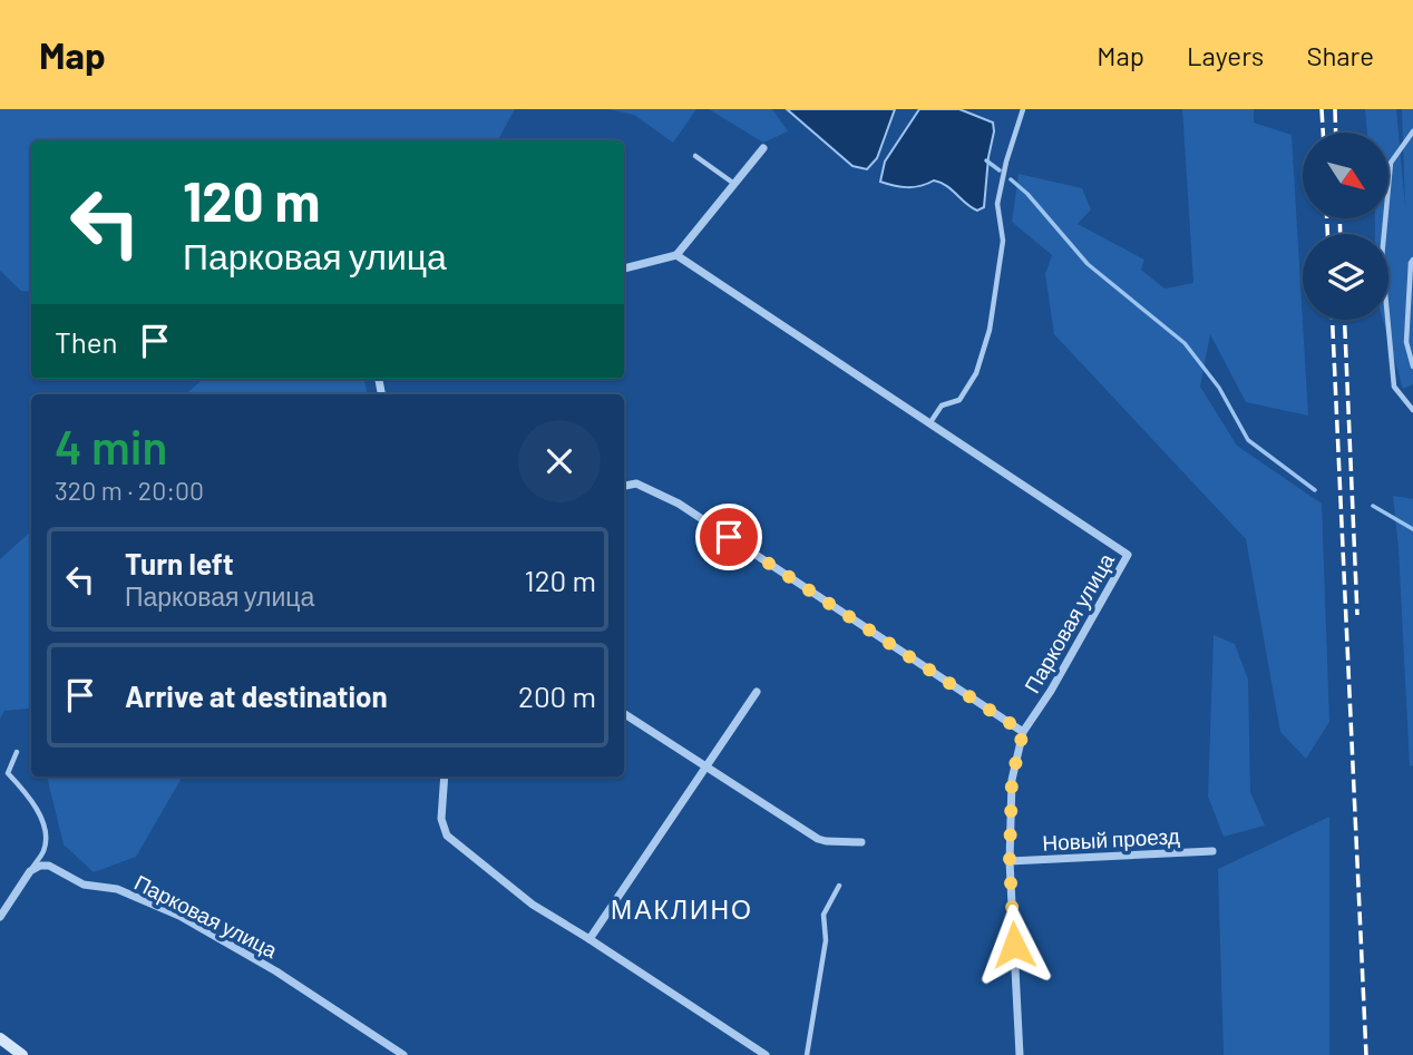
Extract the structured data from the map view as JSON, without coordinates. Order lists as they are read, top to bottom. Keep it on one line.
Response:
{"streets":{"street":["Парковая улица","Новый проезд"]},"districts":["МАКЛИНО"],"north":"bottom right","page":{"header":"Map","nav":["Map","Layers","Share"],"turn":["120 m","Парковая улица"],"then":"Then","heading":["4 min","320 m · 20:00"],"list":[{"name":"Turn left","note":"Парковая улица","value":"120 m"},{"name":"Arrive at destination","value":"200 m"}]}}
